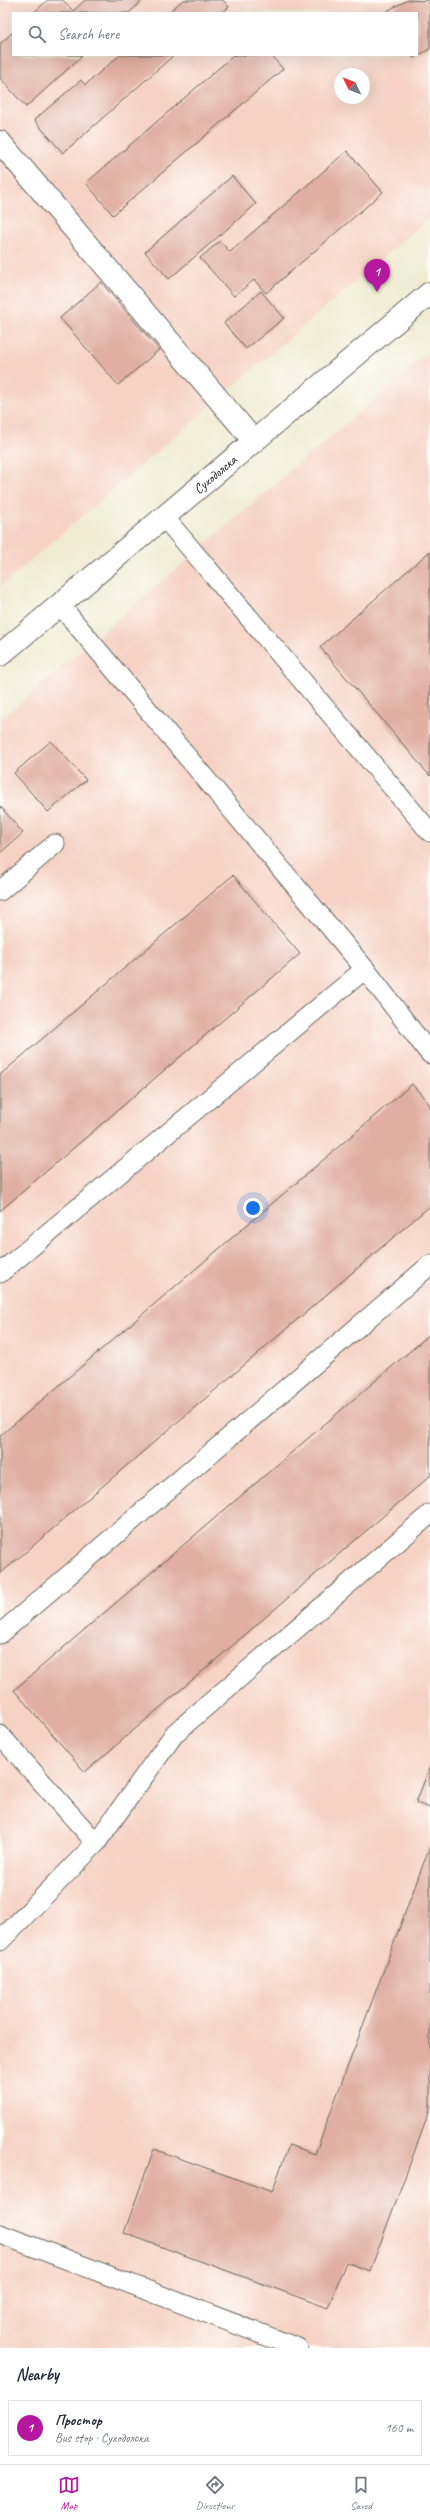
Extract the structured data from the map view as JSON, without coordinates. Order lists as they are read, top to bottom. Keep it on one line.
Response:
{"streets":{"street":["Суходолска"]},"north":"top left","page":{"search":"Search here","pins":"1","heading":"Nearby","list":[{"mark":"1","name":"Простор","note":"Bus stop · Суходолска","value":"160 m"}],"nav":["Map","Directions","Saved"]}}
